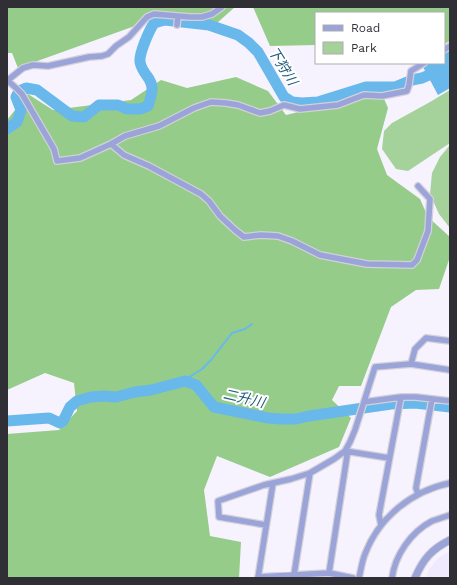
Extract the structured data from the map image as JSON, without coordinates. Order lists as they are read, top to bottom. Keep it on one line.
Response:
{"water":["下狩川","二升川"],"legend":["Road","Park"]}
